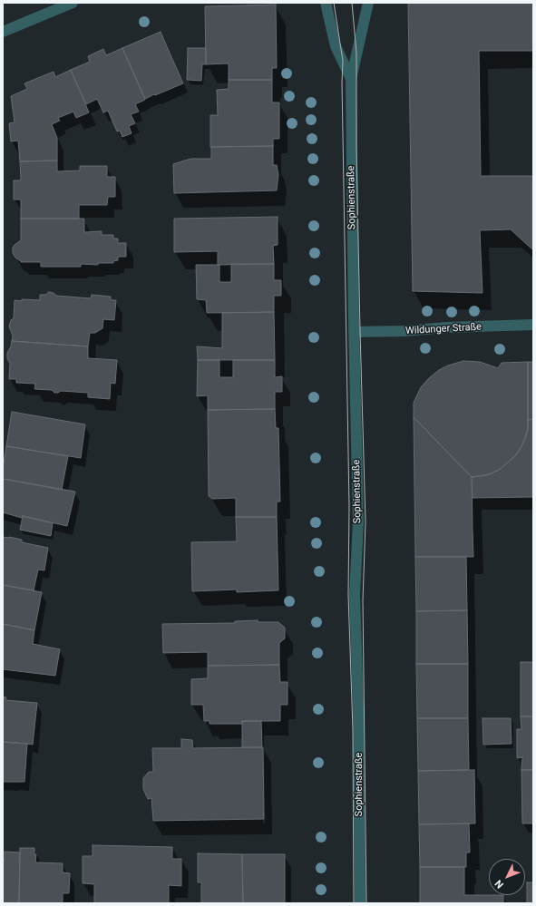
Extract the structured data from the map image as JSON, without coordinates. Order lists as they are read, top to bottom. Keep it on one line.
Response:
{"streets":{"street":["Sophienstraße","Wildunger Straße"]},"crossings":[["Sophienstraße","Wildunger Straße"]],"north":"bottom left"}
